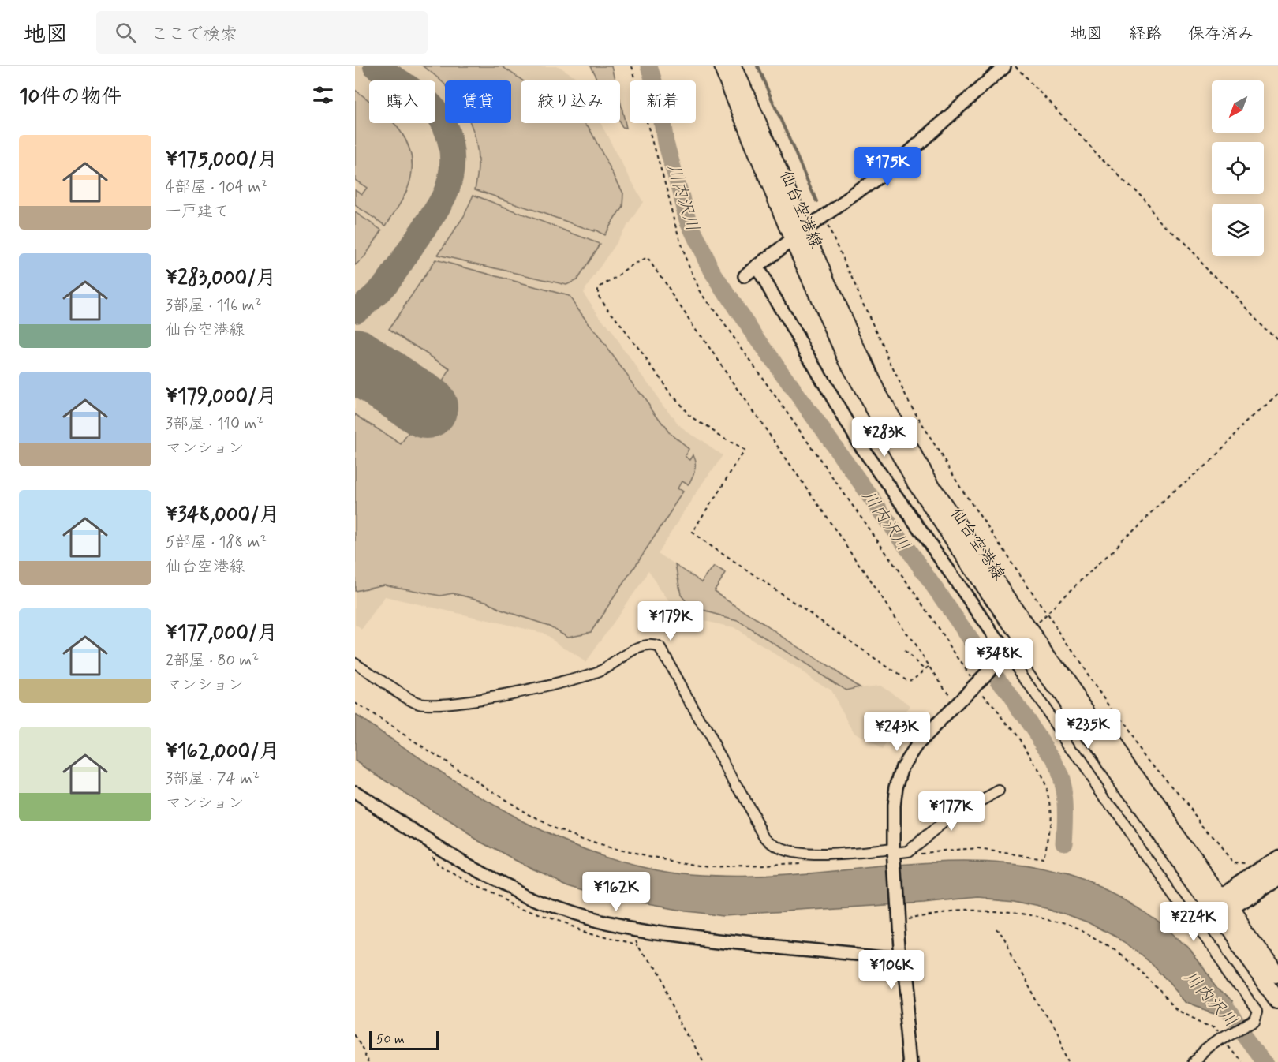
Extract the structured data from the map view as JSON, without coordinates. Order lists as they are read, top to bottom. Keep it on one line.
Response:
{"streets":{"main road":["仙台空港線"]},"water":["川内沢川"],"scale_bar":"50 m","north":"bottom left","page":{"header":"地図","search":"ここで検索","nav":["地図","経路","保存済み"],"heading":"10件の物件","chip":["購入","賃貸","絞り込み","新着"],"list":[{"name":"¥175,000/月","note":"4部屋 · 104 m² · 一戸建て"},{"name":"¥283,000/月","note":"3部屋 · 116 m² · 仙台空港線"},{"name":"¥179,000/月","note":"3部屋 · 110 m² · マンション"},{"name":"¥348,000/月","note":"5部屋 · 188 m² · 仙台空港線"},{"name":"¥177,000/月","note":"2部屋 · 80 m² · マンション"},{"name":"¥162,000/月","note":"3部屋 · 74 m² · マンション"}],"price":["¥175K","¥283K","¥179K","¥348K","¥235K","¥243K","¥177K","¥162K","¥224K","¥106K"],"scale":"50 m"}}
